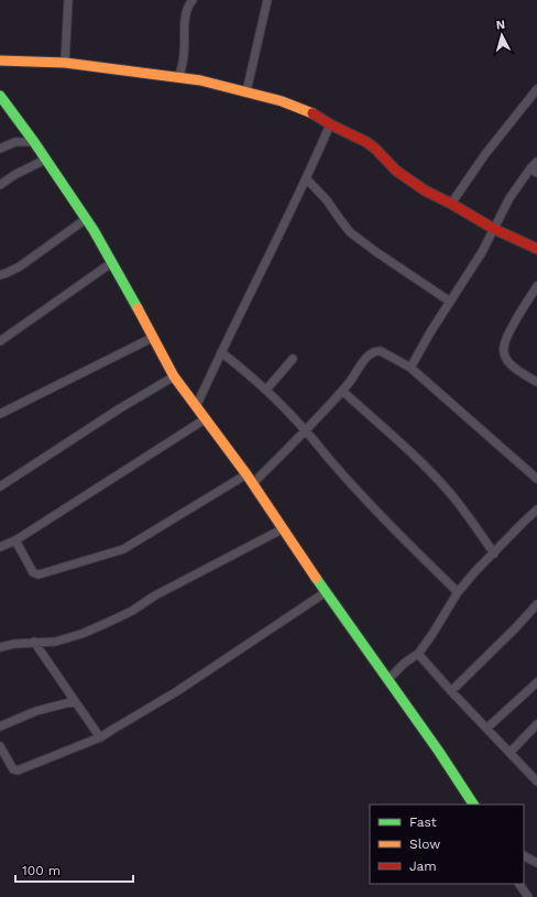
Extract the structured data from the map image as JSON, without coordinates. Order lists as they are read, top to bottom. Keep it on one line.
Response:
{"legend":["Fast","Slow","Jam"],"scale_bar":"100 m","north":"top"}
